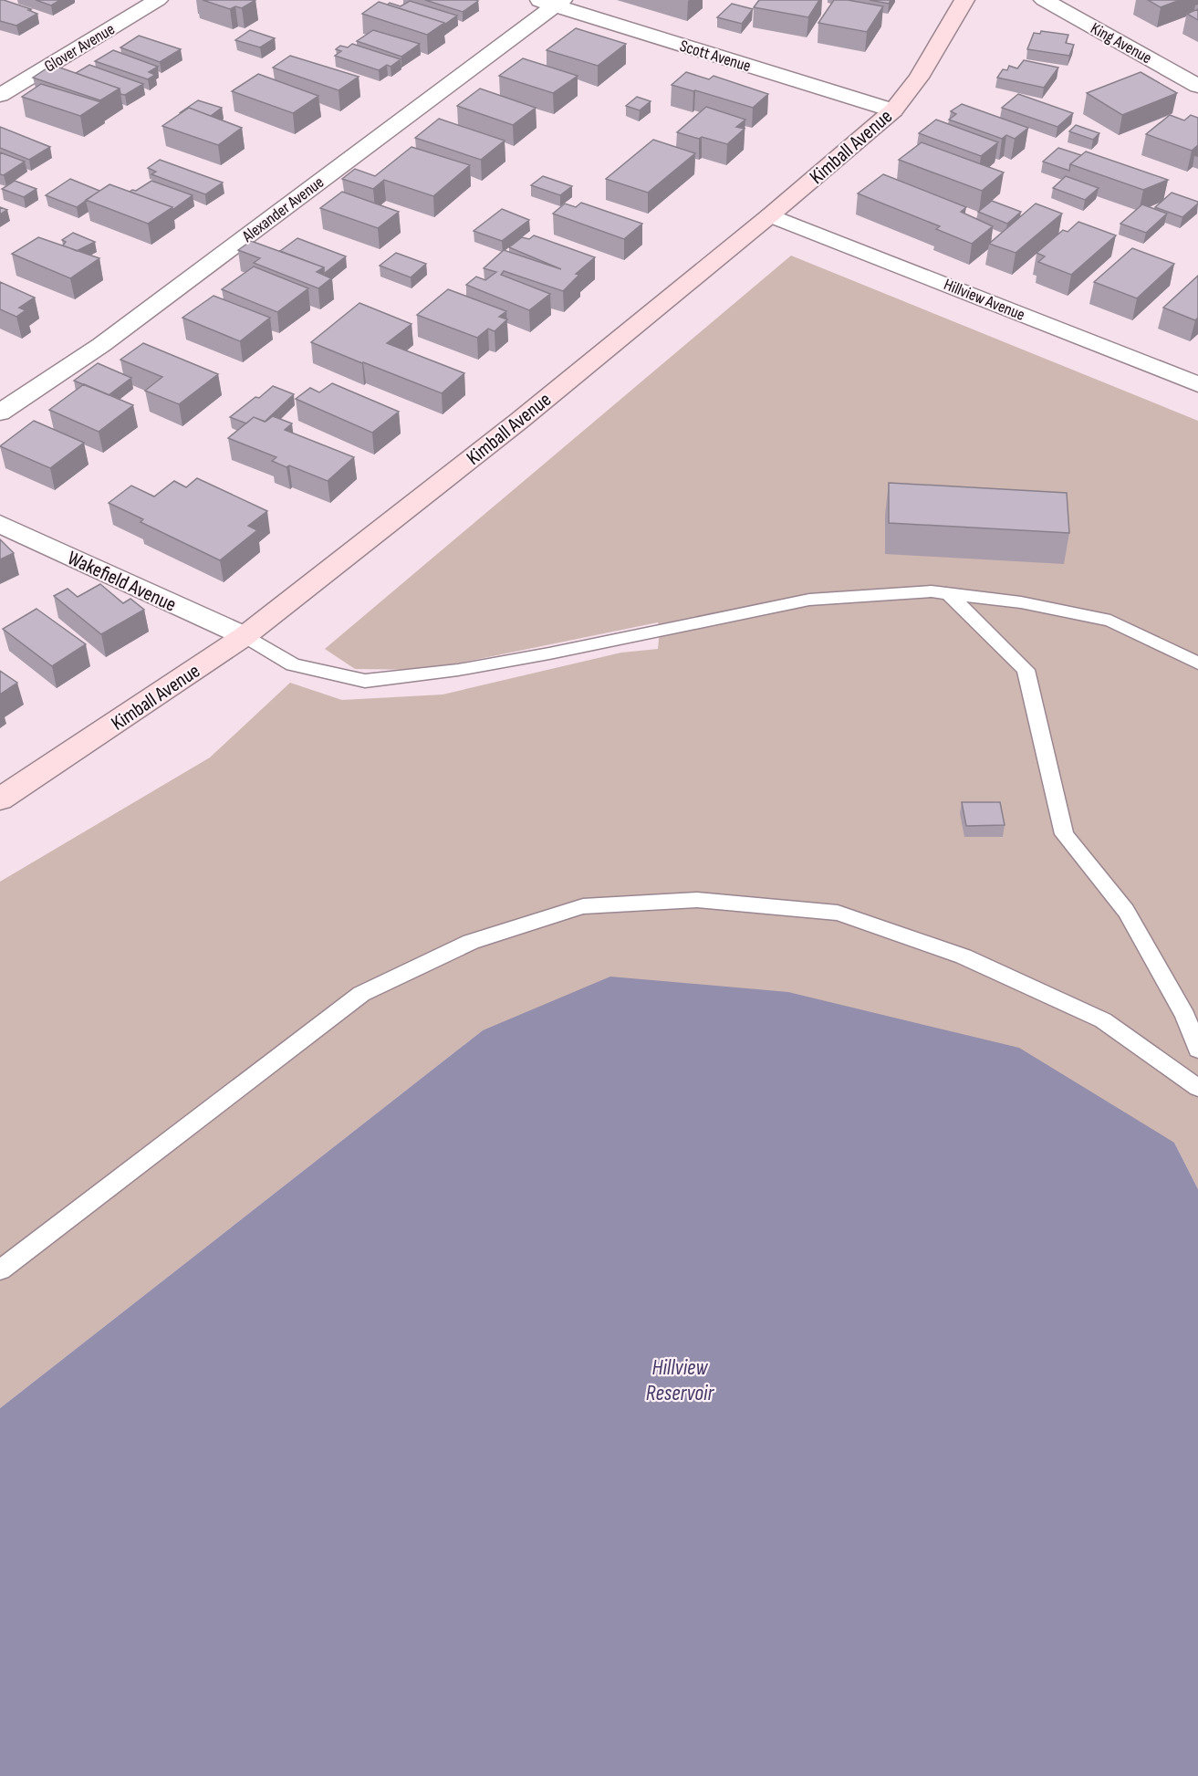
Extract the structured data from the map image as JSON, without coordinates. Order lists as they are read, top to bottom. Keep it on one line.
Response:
{"streets":{"street":["King Avenue","Glover Avenue","Scott Avenue","Kimball Avenue","Alexander Avenue","Hillview Avenue","Wakefield Avenue"]},"crossings":[["Scott Avenue","Kimball Avenue"],["Scott Avenue","Alexander Avenue"],["Kimball Avenue","Hillview Avenue"],["Kimball Avenue","Wakefield Avenue"]],"water":["Hillview Reservoir"]}
